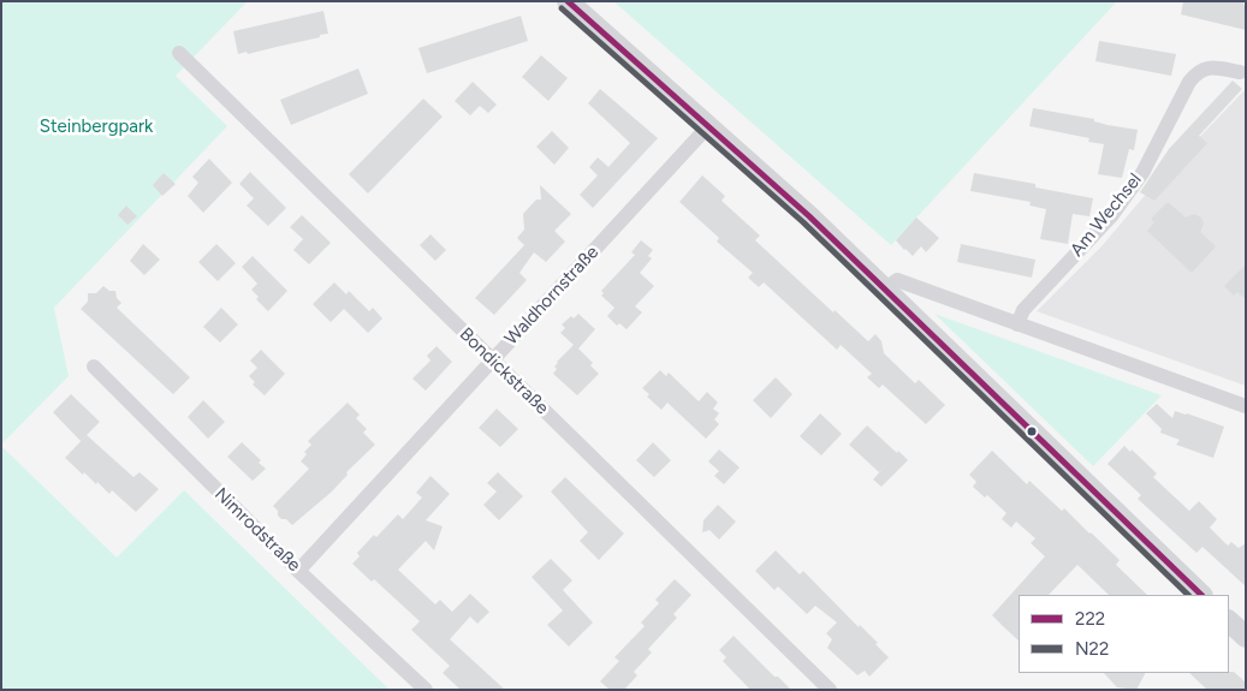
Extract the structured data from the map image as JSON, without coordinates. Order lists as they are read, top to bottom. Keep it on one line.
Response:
{"streets":{"street":["Am Wechsel","Waldhornstraße","Bondickstraße","Nimrodstraße"]},"crossings":[["Waldhornstraße","Bondickstraße"],["Waldhornstraße","Nimrodstraße"]],"parks":["Steinbergpark"],"lines":["transit line 222","transit line N22"],"legend":["222","N22"]}
